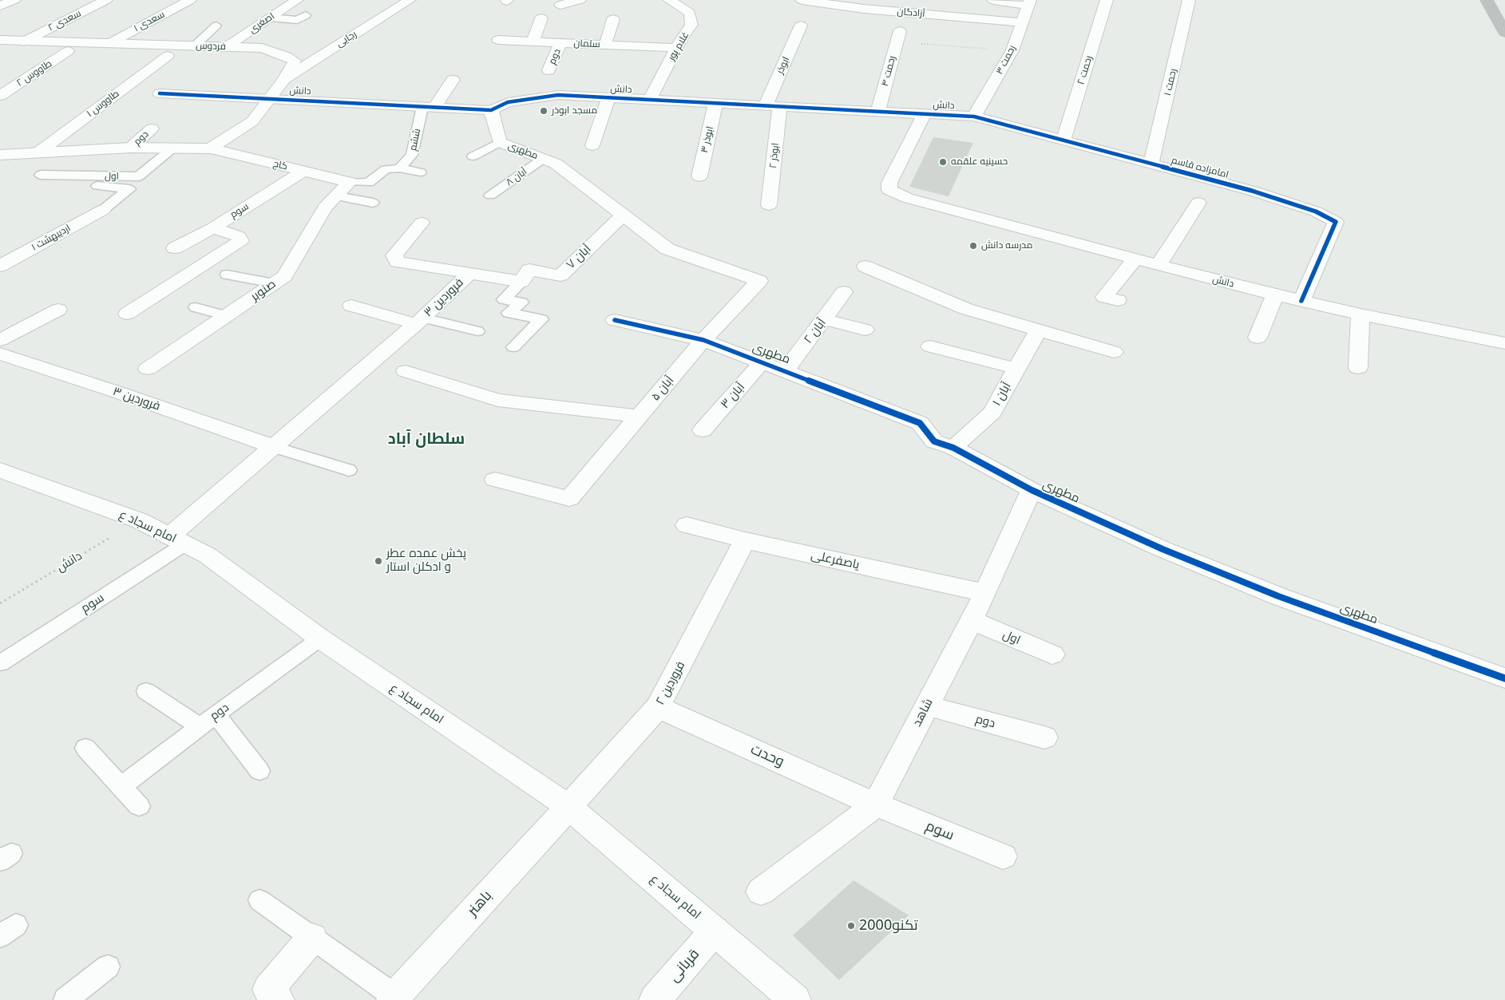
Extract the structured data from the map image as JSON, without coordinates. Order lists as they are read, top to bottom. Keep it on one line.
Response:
{"streets":{"street":["آزادگان","سعدی ۲","سعدی ۱","اصغری","رجایی","سلمان","فردوس","غلام پور","دوم","رحمت ۳","ابوذر","رحمت ۲","رحمت ۴","طاووس ۲","رحمت ۱","دانش","طاووس ۱","ابوذر ۳","مطهری","ابوذر ۲","کاج","امامزاده قاسم","اول","سوم","اردیبهشت ۱","آبان ۷","صنوبر","فروردین ۳","آبان ۲","آبان ۵","آبان ۱","آبان ۳","امام سجاد ع","یاصفرعلی","فروردین ۲","شاهد","وحدت","باهنر","قربانی"],"lane":["ششم","آبان ۸"]},"crossings":[["آزادگان","رحمت ۳"],["سعدی ۲","فردوس"],["سعدی ۱","فردوس"],["اصغری","فردوس"],["رجایی","فردوس"],["سلمان","غلام پور"],["سلمان","دوم"],["فردوس","دانش"],["فردوس","کاج"],["غلام پور","دانش"],["دوم","امام سجاد ع"],["دوم","شاهد"],["رحمت ۳","دانش"],["رحمت ۳","امامزاده قاسم"],["ابوذر","دانش"],["ابوذر","ابوذر ۲"],["رحمت ۲","امامزاده قاسم"],["رحمت ۴","دانش"],["رحمت ۱","امامزاده قاسم"],["دانش","ششم"],["دانش","ابوذر ۳"],["دانش","مطهری"],["دانش","ابوذر ۲"],["دانش","امامزاده قاسم"],["دانش","امام سجاد ع"],["مطهری","آبان ۸"],["مطهری","آبان ۷"],["مطهری","آبان ۲"],["مطهری","آبان ۵"],["مطهری","آبان ۱"],["مطهری","آبان ۳"],["مطهری","شاهد"],["کاج","سوم"],["کاج","صنوبر"],["اول","شاهد"],["سوم","فروردین ۳"],["سوم","امام سجاد ع"],["سوم","شاهد"],["سوم","وحدت"],["آبان ۷","فروردین ۳"],["فروردین ۳","امام سجاد ع"],["امام سجاد ع","فروردین ۲"],["امام سجاد ع","باهنر"],["امام سجاد ع","قربانی"],["یاصفرعلی","فروردین ۲"],["یاصفرعلی","شاهد"],["فروردین ۲","وحدت"],["فروردین ۲","باهنر"],["شاهد","وحدت"]],"districts":["سلطان آباد"],"places":["مسجد ابوذر","حسینیه علقمه","مدرسه دانش","پخش عمده عطر و ادکلن استار","تکنو2000"]}
